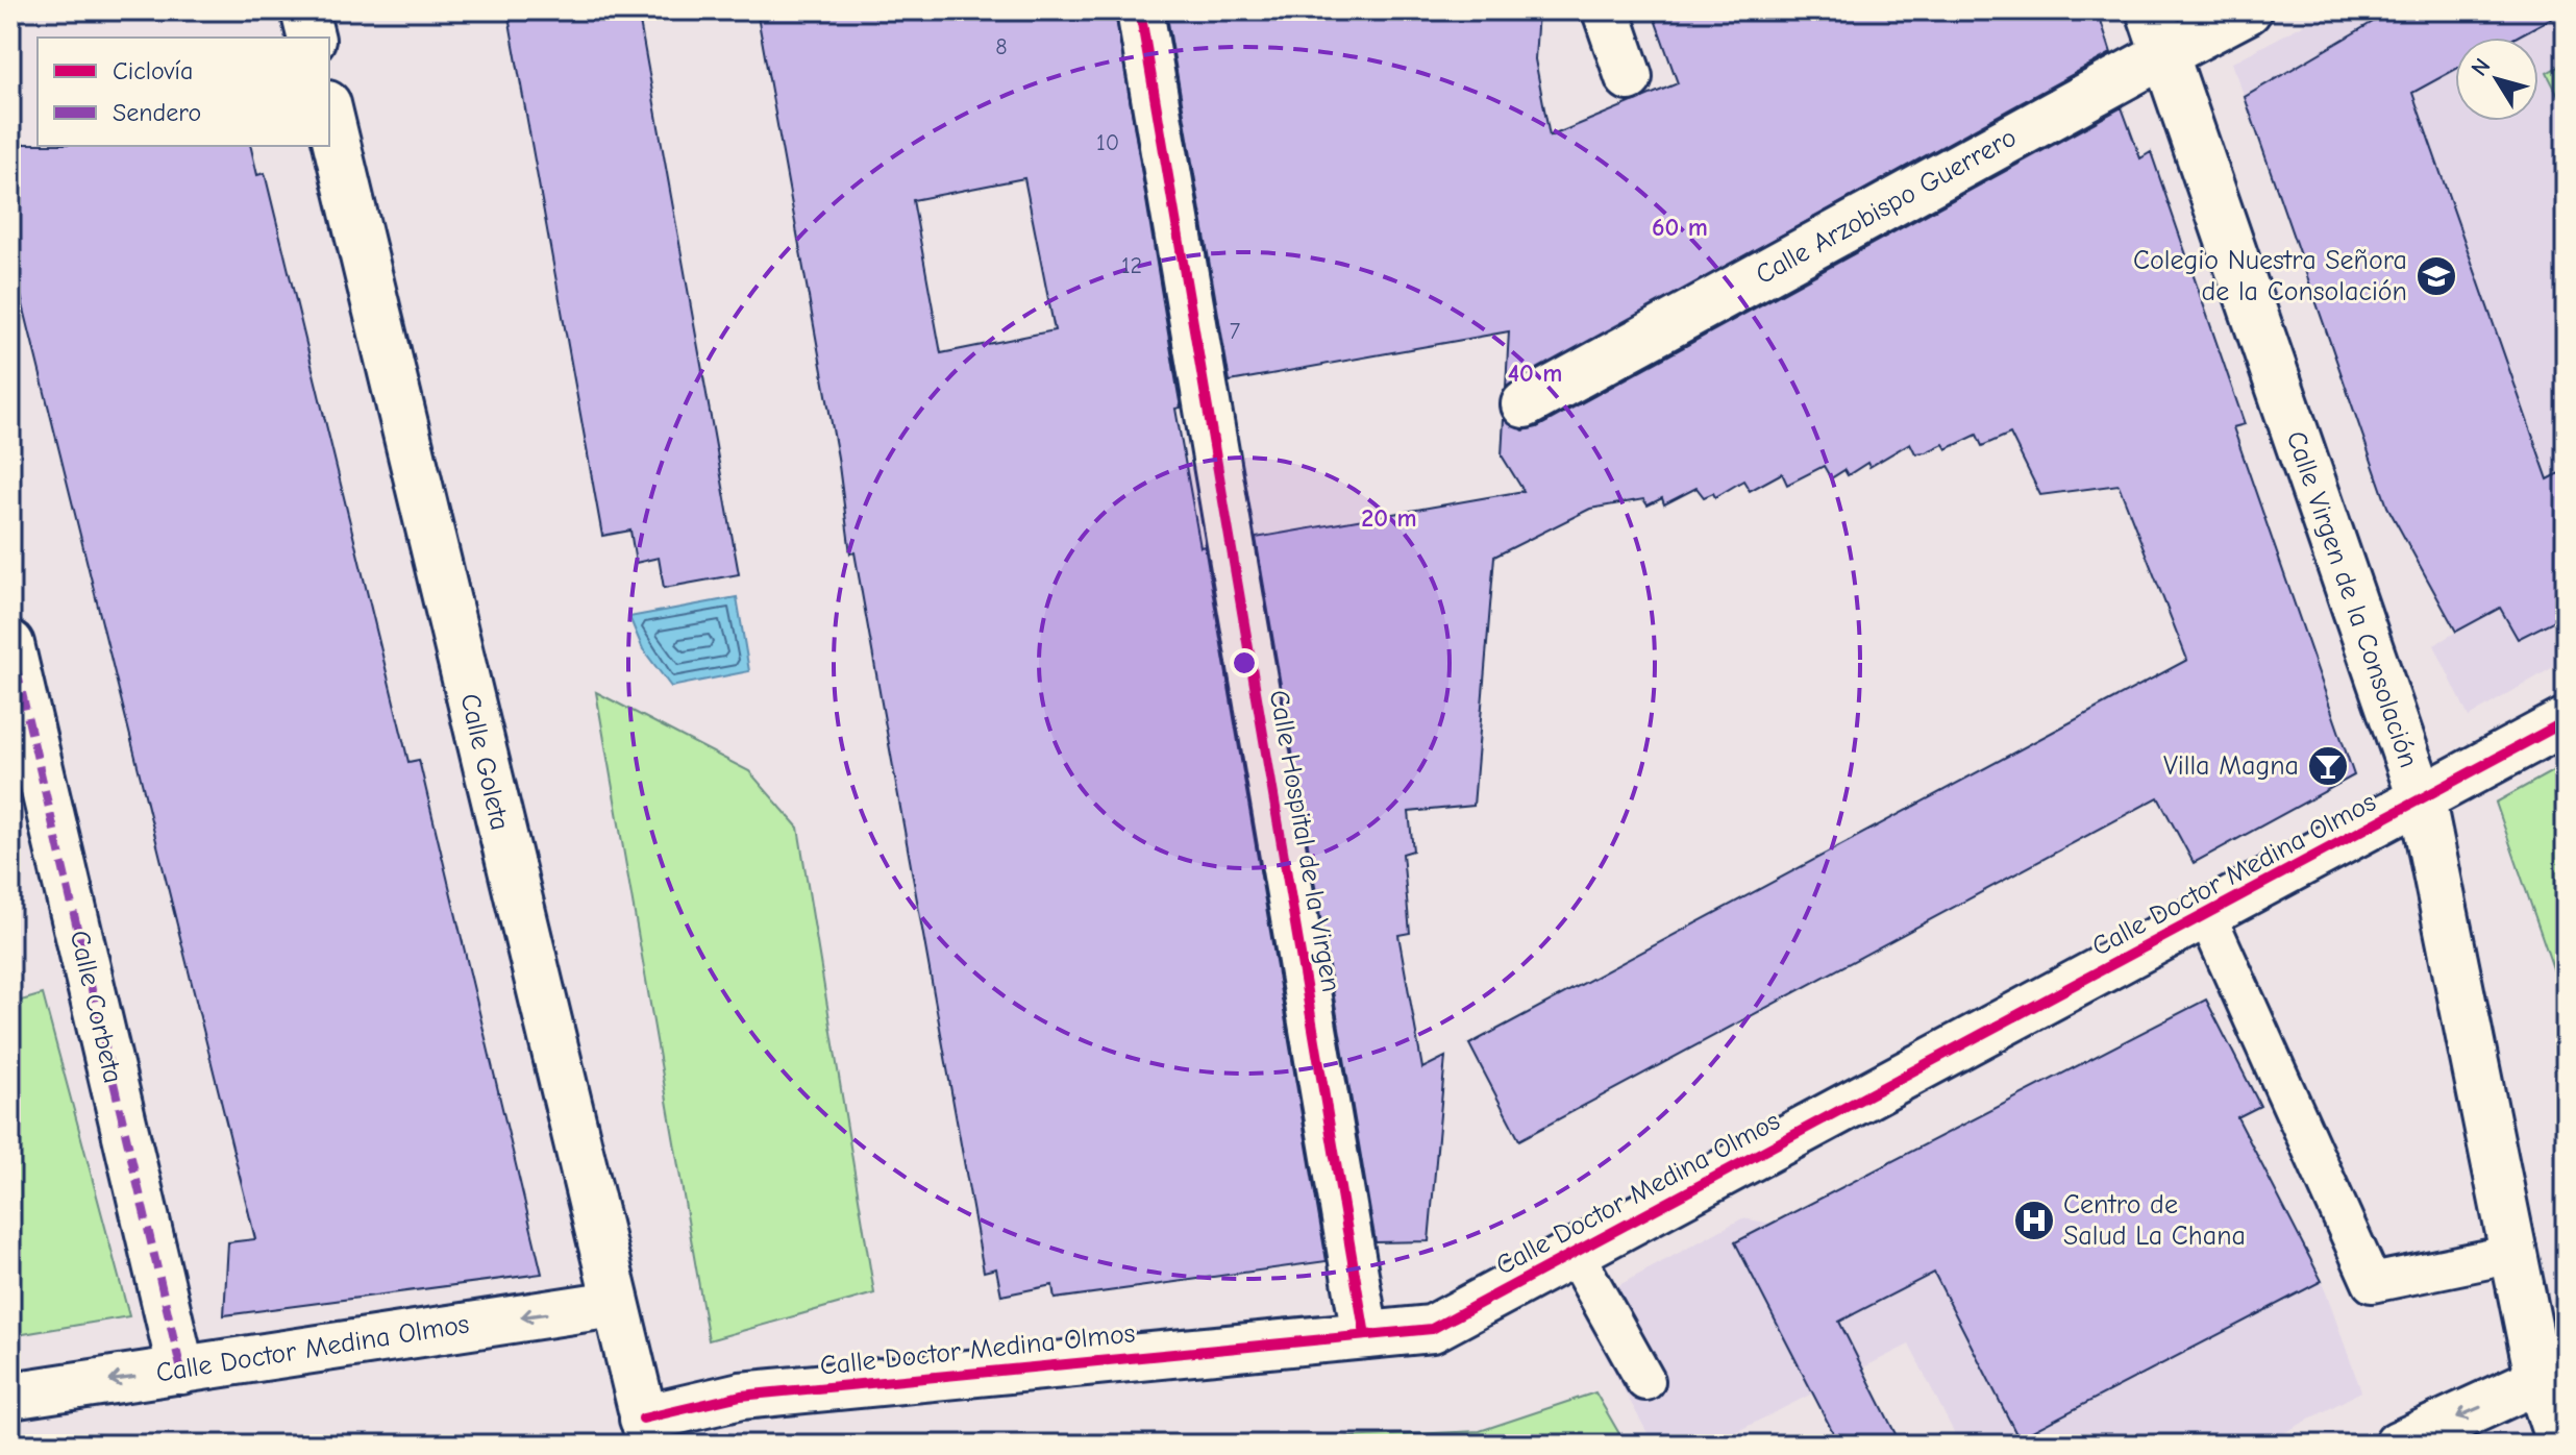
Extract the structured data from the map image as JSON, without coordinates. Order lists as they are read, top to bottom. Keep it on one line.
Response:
{"streets":{"street":["Calle Arzobispo Guerrero","Calle Virgen de la Consolación","Calle Goleta","Calle Hospital de la Virgen","Calle Doctor Medina Olmos","Calle Corbeta"]},"crossings":[["Calle Arzobispo Guerrero","Calle Virgen de la Consolación"],["Calle Virgen de la Consolación","Calle Doctor Medina Olmos"],["Calle Goleta","Calle Doctor Medina Olmos"],["Calle Hospital de la Virgen","Calle Doctor Medina Olmos"],["Calle Doctor Medina Olmos","Calle Corbeta"]],"places":{"school or university":["Colegio Nuestra Señora de la Consolación"],"bar":["Villa Magna"],"hospital":["Centro de Salud La Chana"]},"house_numbers":["8","10","12","7"],"legend":["Ciclovía","Sendero"],"north":"top left","rings":["60 m","40 m","20 m"]}
